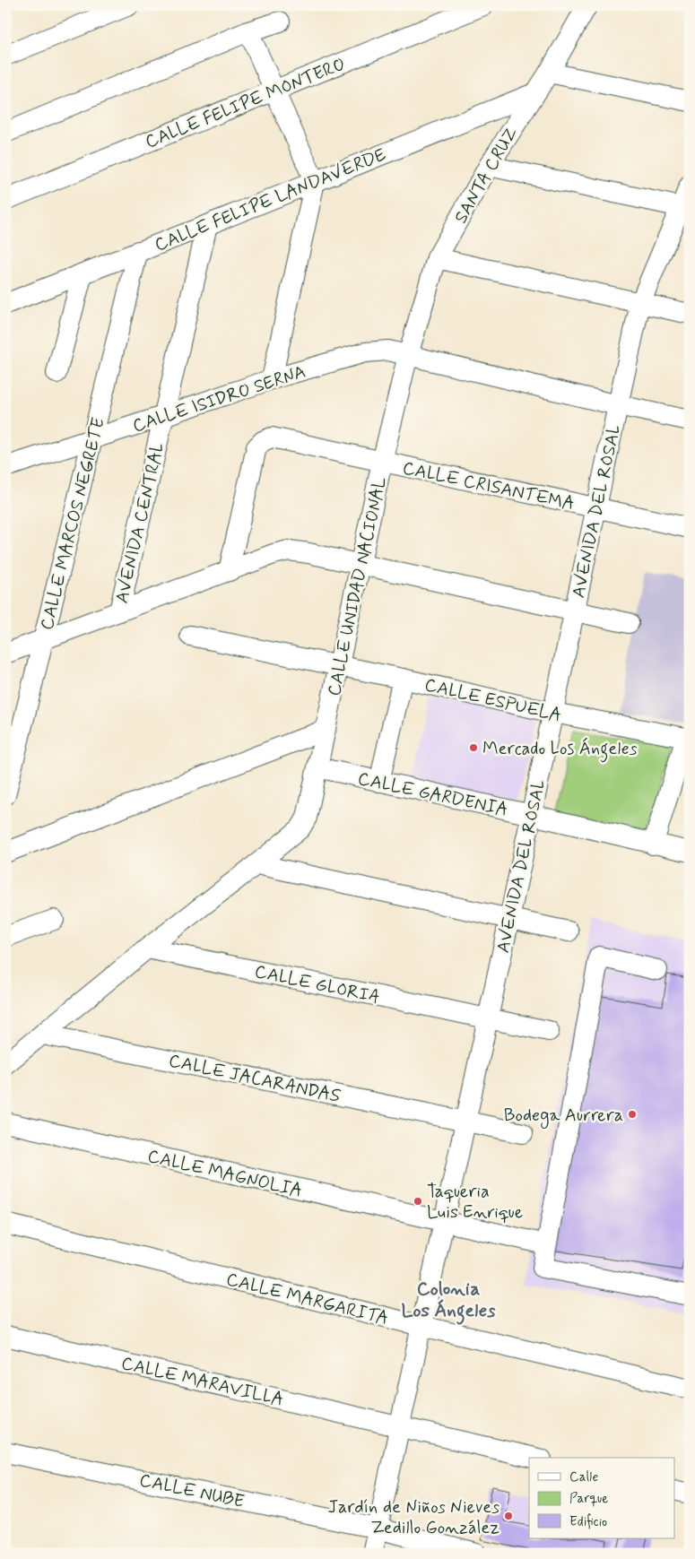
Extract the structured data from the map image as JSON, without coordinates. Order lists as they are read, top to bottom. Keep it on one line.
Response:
{"streets":{"street":["CALLE FELIPE MONTERO","SANTA CRUZ","CALLE FELIPE LANDAVERDE","CALLE ISIDRO SERNA","CALLE CRISANTEMA","AVENIDA DEL ROSAL","AVENIDA CENTRAL","CALLE MARCOS NEGRETE","CALLE UNIDAD NACIONAL","CALLE ESPUELA","CALLE GARDENIA","CALLE GLORIA","CALLE JACARANDAS","CALLE MAGNOLIA","CALLE MARGARITA","CALLE MARAVILLA","CALLE NUBE"]},"crossings":[["SANTA CRUZ","CALLE FELIPE LANDAVERDE"],["SANTA CRUZ","CALLE ISIDRO SERNA"],["SANTA CRUZ","CALLE UNIDAD NACIONAL"],["CALLE FELIPE LANDAVERDE","AVENIDA CENTRAL"],["CALLE FELIPE LANDAVERDE","CALLE MARCOS NEGRETE"],["CALLE ISIDRO SERNA","AVENIDA DEL ROSAL"],["CALLE ISIDRO SERNA","AVENIDA CENTRAL"],["CALLE ISIDRO SERNA","CALLE MARCOS NEGRETE"],["CALLE ISIDRO SERNA","CALLE UNIDAD NACIONAL"],["CALLE CRISANTEMA","AVENIDA DEL ROSAL"],["CALLE CRISANTEMA","CALLE UNIDAD NACIONAL"],["AVENIDA DEL ROSAL","CALLE ESPUELA"],["AVENIDA DEL ROSAL","CALLE GARDENIA"],["AVENIDA DEL ROSAL","CALLE GLORIA"],["AVENIDA DEL ROSAL","CALLE JACARANDAS"],["AVENIDA DEL ROSAL","CALLE MAGNOLIA"],["AVENIDA DEL ROSAL","CALLE MARGARITA"],["AVENIDA DEL ROSAL","CALLE MARAVILLA"],["AVENIDA DEL ROSAL","CALLE NUBE"],["CALLE UNIDAD NACIONAL","CALLE ESPUELA"],["CALLE UNIDAD NACIONAL","CALLE GARDENIA"],["CALLE ESPUELA","CALLE GARDENIA"]],"districts":["Colonia Los Ángeles"],"places":["Mercado Los Ángeles","Bodega Aurrera","Taqueria Luis Enrique","Jardín de Niños Nieves Zedillo González"],"legend":["Calle","Parque","Edificio"]}
